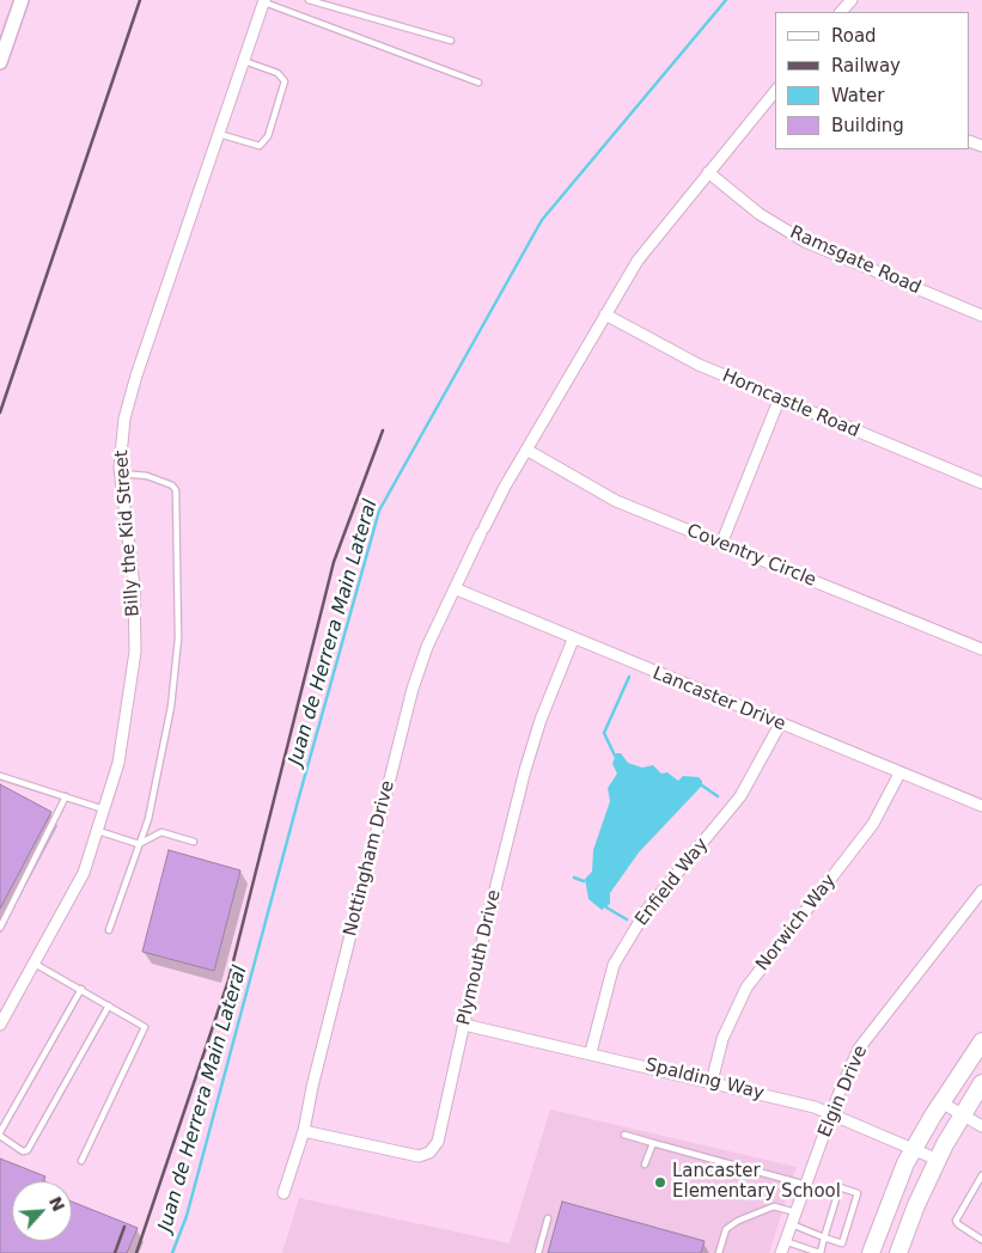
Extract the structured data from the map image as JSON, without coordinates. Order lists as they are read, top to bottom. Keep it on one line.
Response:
{"streets":{"street":["Ramsgate Road","Horncastle Road","Billy the Kid Street","Coventry Circle","Lancaster Drive","Nottingham Drive","Enfield Way","Norwich Way","Plymouth Drive","Spalding Way","Elgin Drive"]},"crossings":[["Coventry Circle","Nottingham Drive"],["Lancaster Drive","Nottingham Drive"],["Lancaster Drive","Enfield Way"],["Lancaster Drive","Norwich Way"],["Lancaster Drive","Plymouth Drive"],["Nottingham Drive","Plymouth Drive"],["Enfield Way","Spalding Way"],["Norwich Way","Spalding Way"],["Plymouth Drive","Spalding Way"],["Spalding Way","Elgin Drive"]],"water":["Juan de Herrera Main Lateral"],"places":["Lancaster Elementary School"],"legend":["Road","Railway","Water","Building"],"north":"top right"}
